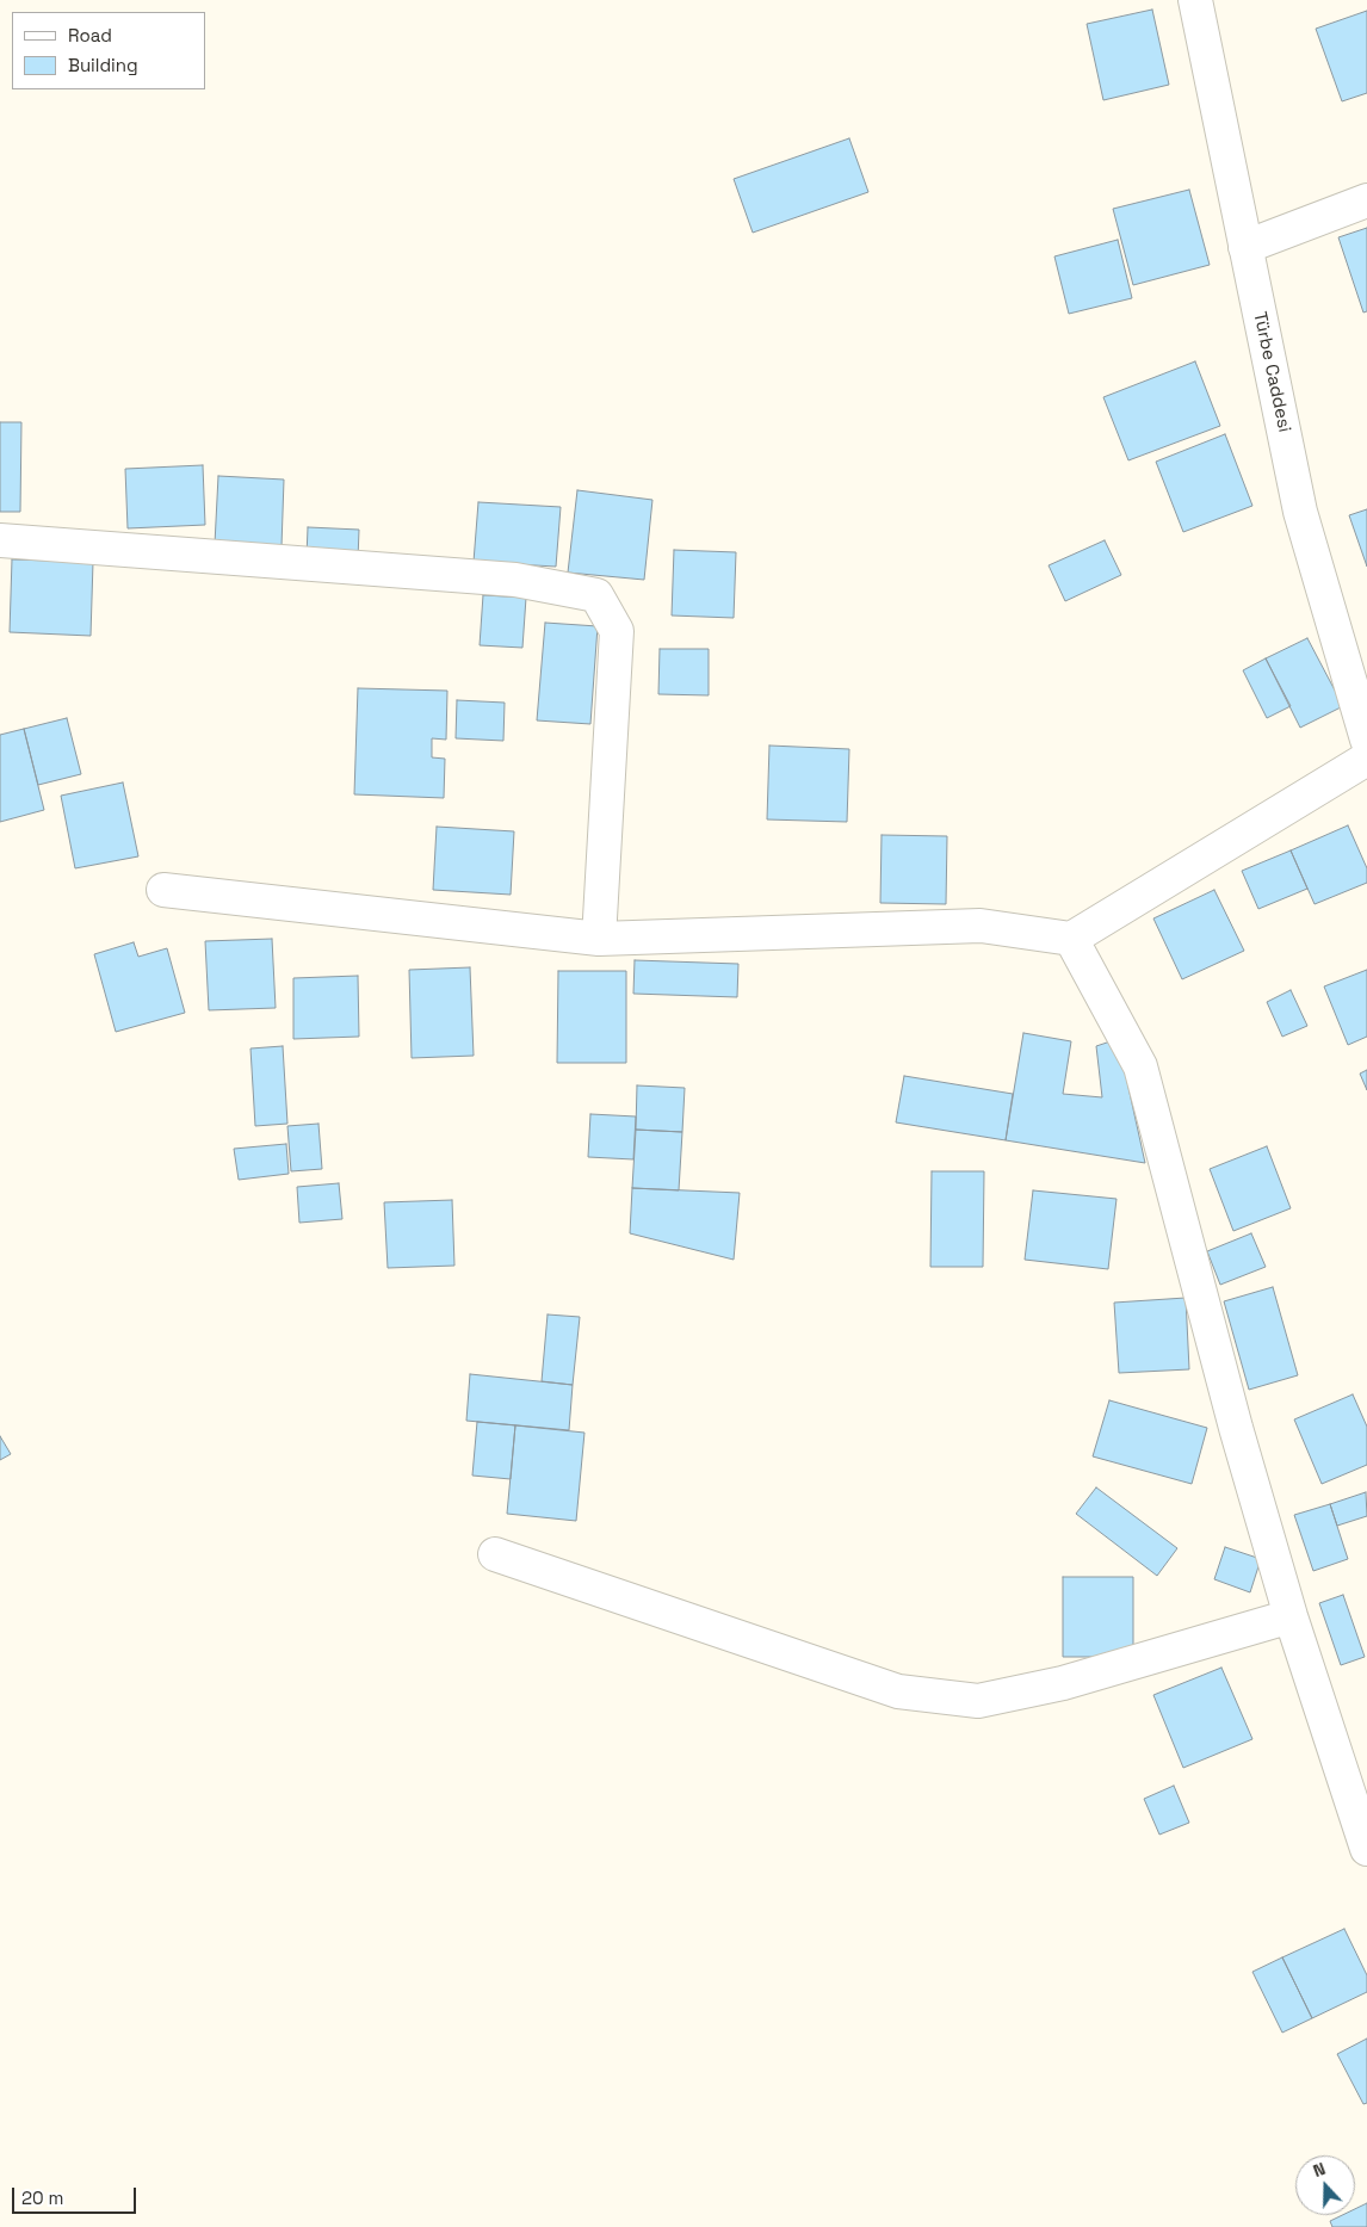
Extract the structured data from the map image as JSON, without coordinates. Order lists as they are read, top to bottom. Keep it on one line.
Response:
{"streets":{"street":["Türbe Caddesi"]},"legend":["Road","Building"],"scale_bar":"20 m","north":"top"}
